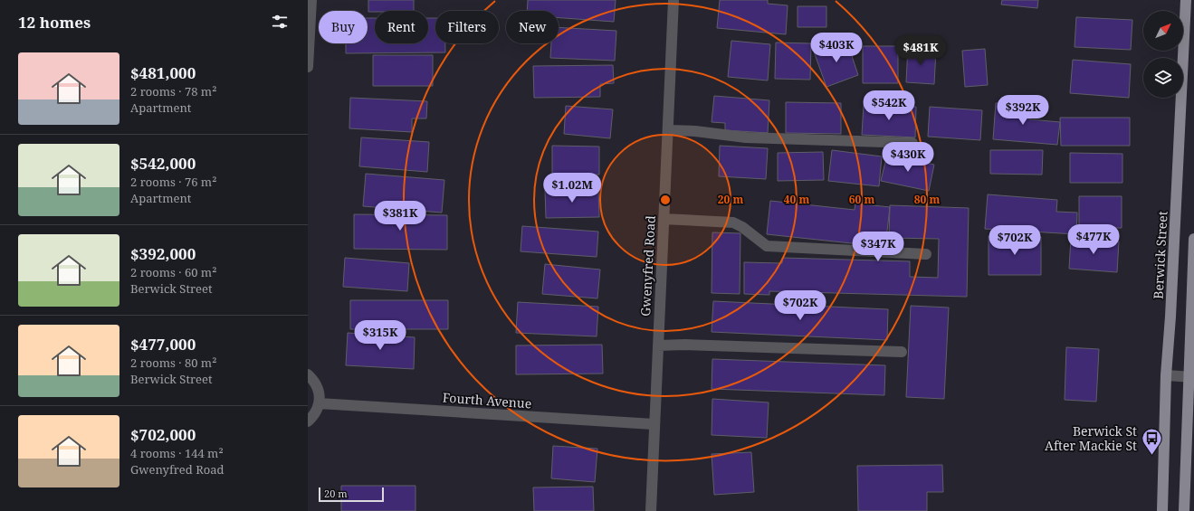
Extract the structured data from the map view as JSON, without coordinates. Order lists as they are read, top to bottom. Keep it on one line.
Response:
{"streets":{"main road":["Berwick Street"],"street":["Gwenyfred Road","Fourth Avenue"]},"crossings":[["Gwenyfred Road","Fourth Avenue"]],"places":{"bus stop":["Berwick St After Mackie St"]},"scale_bar":"20 m","north":"top right","page":{"heading":"12 homes","chip":["Buy","Rent","Filters","New"],"price":["$403K","$481K","$542K","$392K","$430K","$1.02M","$381K","$477K","$702K","$347K","$702K","$315K"],"list":[{"name":"$481,000","note":"2 rooms · 78 m² · Apartment"},{"name":"$542,000","note":"2 rooms · 76 m² · Apartment"},{"name":"$392,000","note":"2 rooms · 60 m² · Berwick Street"},{"name":"$477,000","note":"2 rooms · 80 m² · Berwick Street"},{"name":"$702,000","note":"4 rooms · 144 m² · Gwenyfred Road"}],"scale":"20 m"},"rings":["20 m","40 m","60 m","80 m"]}
